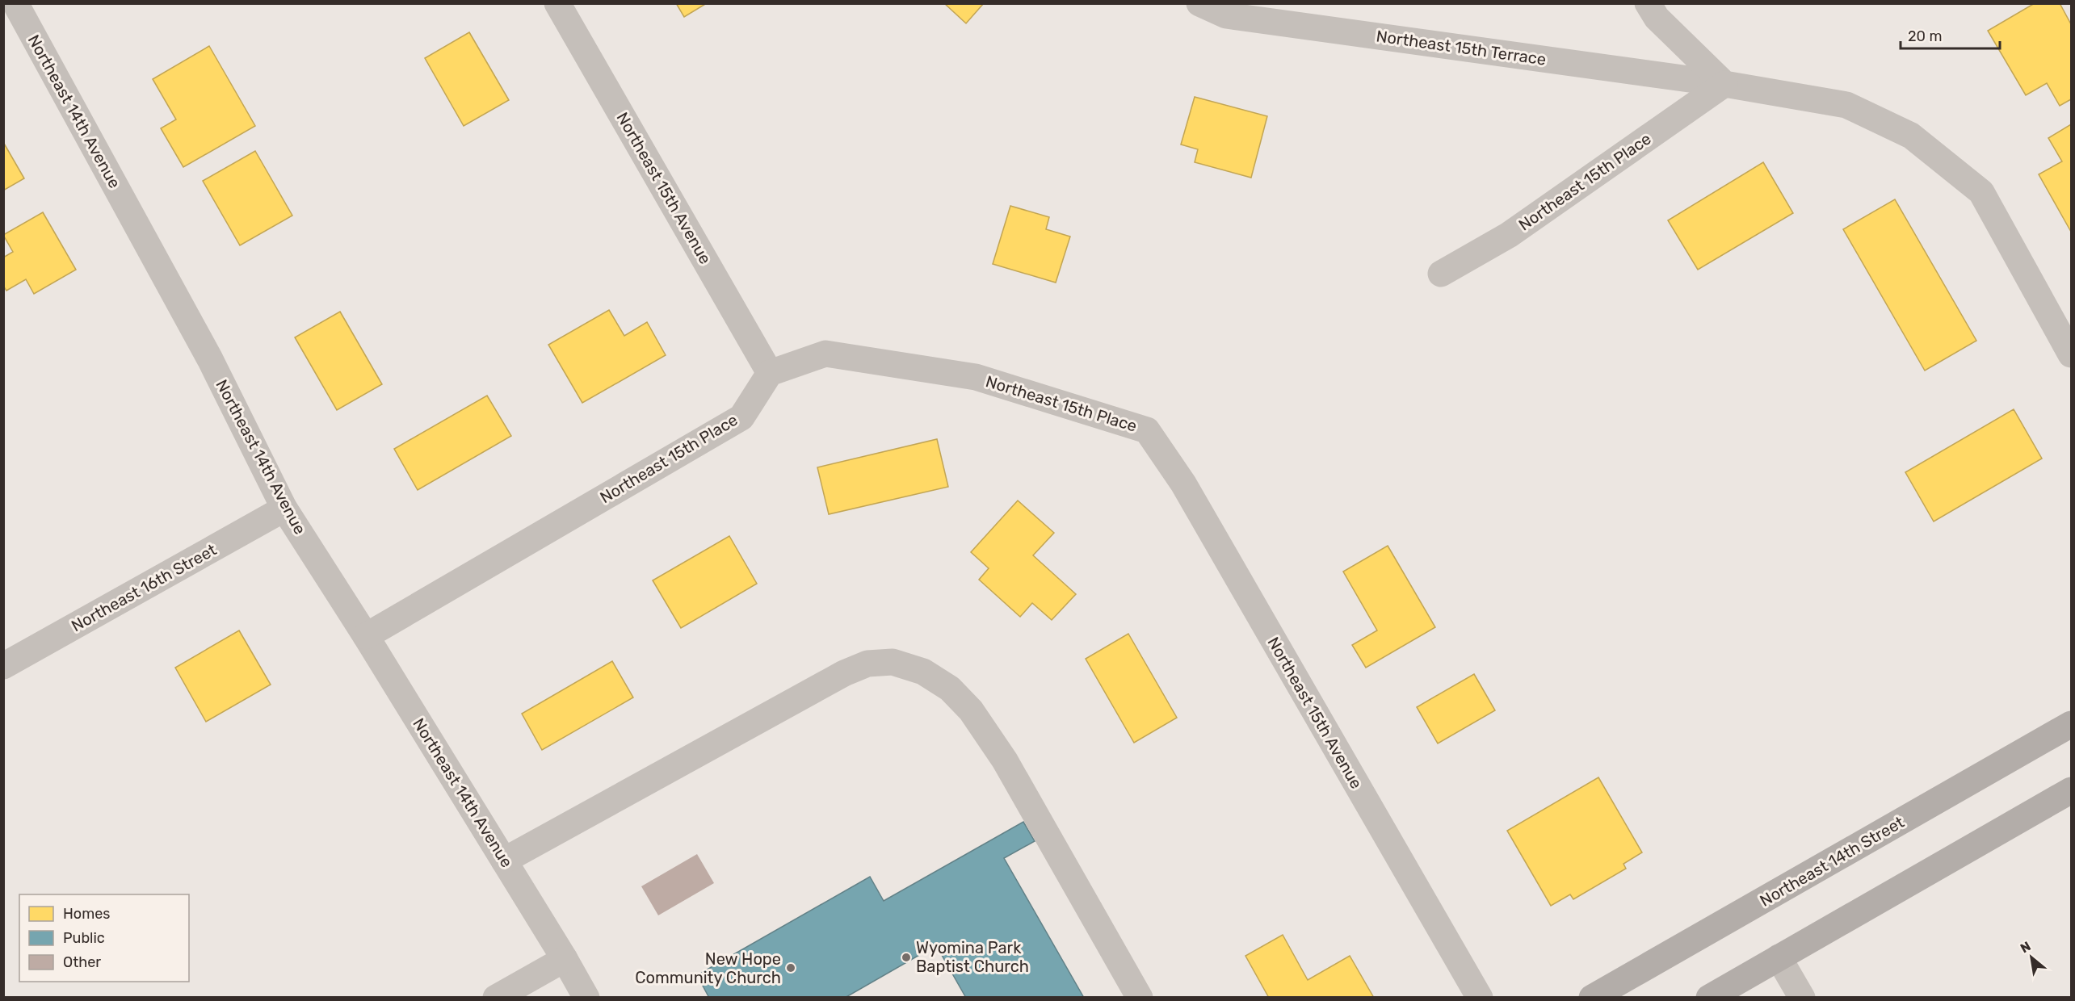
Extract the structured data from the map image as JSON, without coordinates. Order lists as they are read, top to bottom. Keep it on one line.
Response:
{"streets":{"main road":["Northeast 14th Street"],"street":["Northeast 15th Terrace","Northeast 14th Avenue","Northeast 15th Place","Northeast 15th Avenue","Northeast 16th Street"]},"crossings":[["Northeast 15th Terrace","Northeast 15th Place"],["Northeast 14th Avenue","Northeast 15th Place"],["Northeast 14th Avenue","Northeast 16th Street"],["Northeast 15th Place","Northeast 15th Avenue"]],"places":["Wyomina Park Baptist Church","New Hope Community Church"],"legend":["Homes","Public","Other"],"scale_bar":"20 m","north":"top left"}
